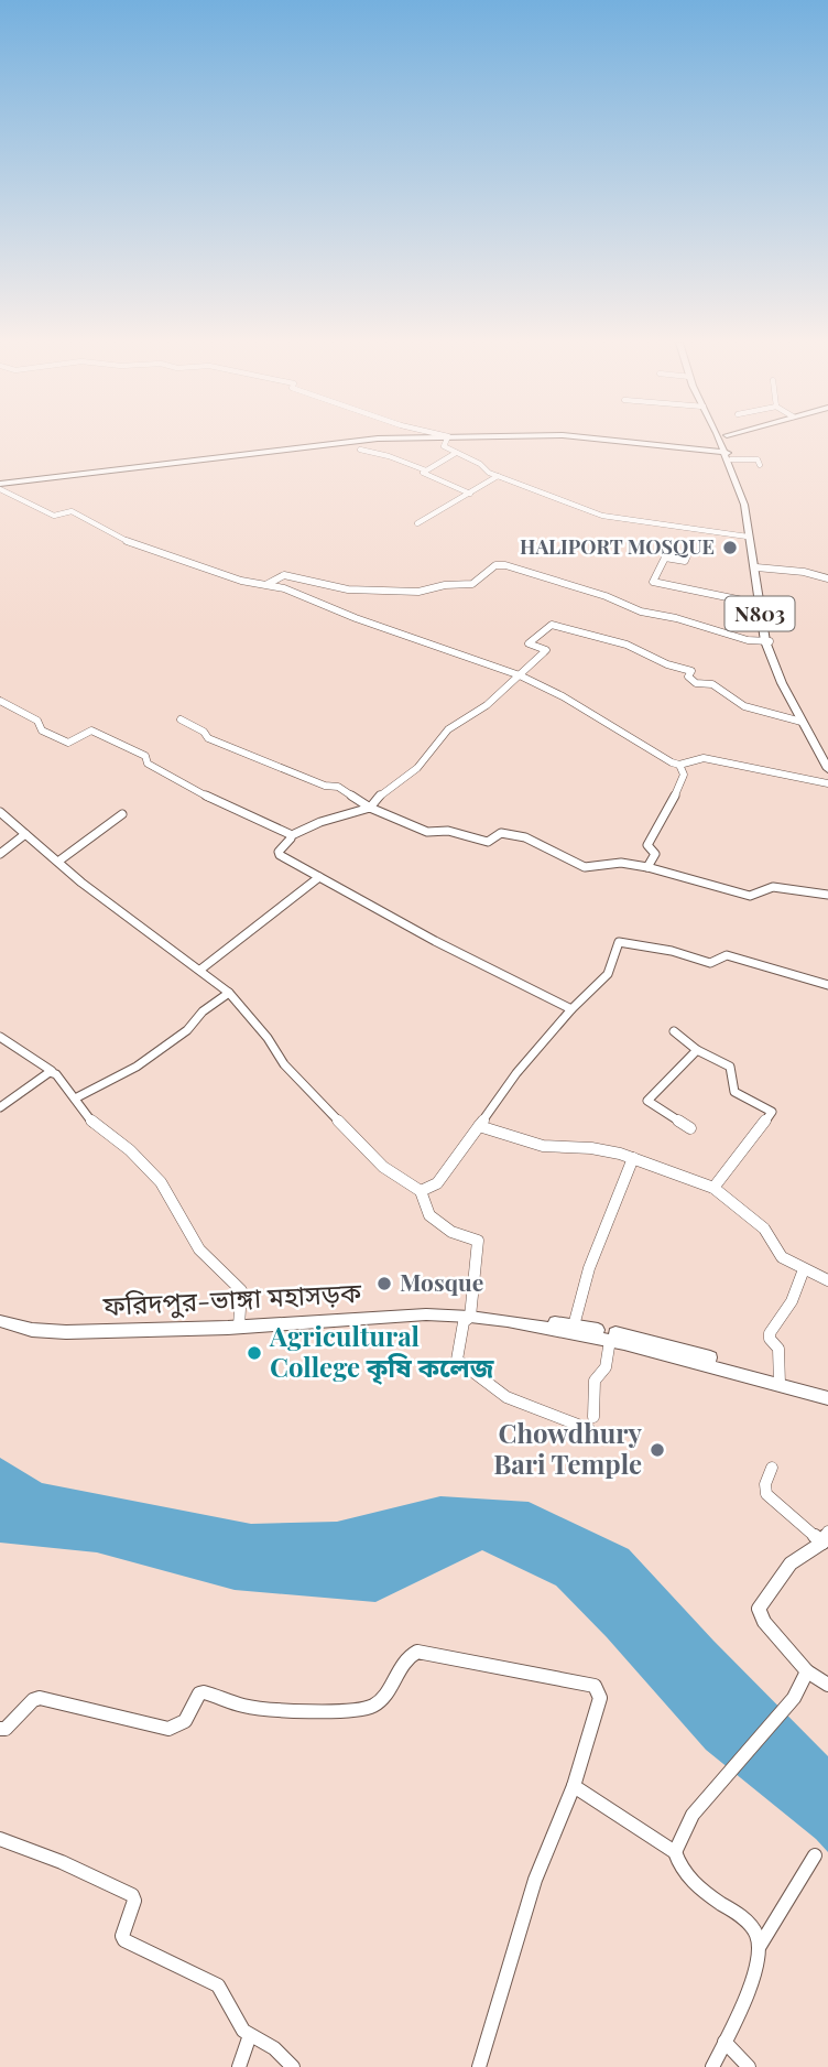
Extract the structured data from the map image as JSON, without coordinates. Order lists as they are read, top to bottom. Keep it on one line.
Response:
{"streets":{"highway":["N803","ফরিদপুর-ভাঙ্গা মহাসড়ক"]},"places":["HALIPORT MOSQUE","Mosque","Agricultural College কৃষি কলেজ","Chowdhury Bari Temple"]}
